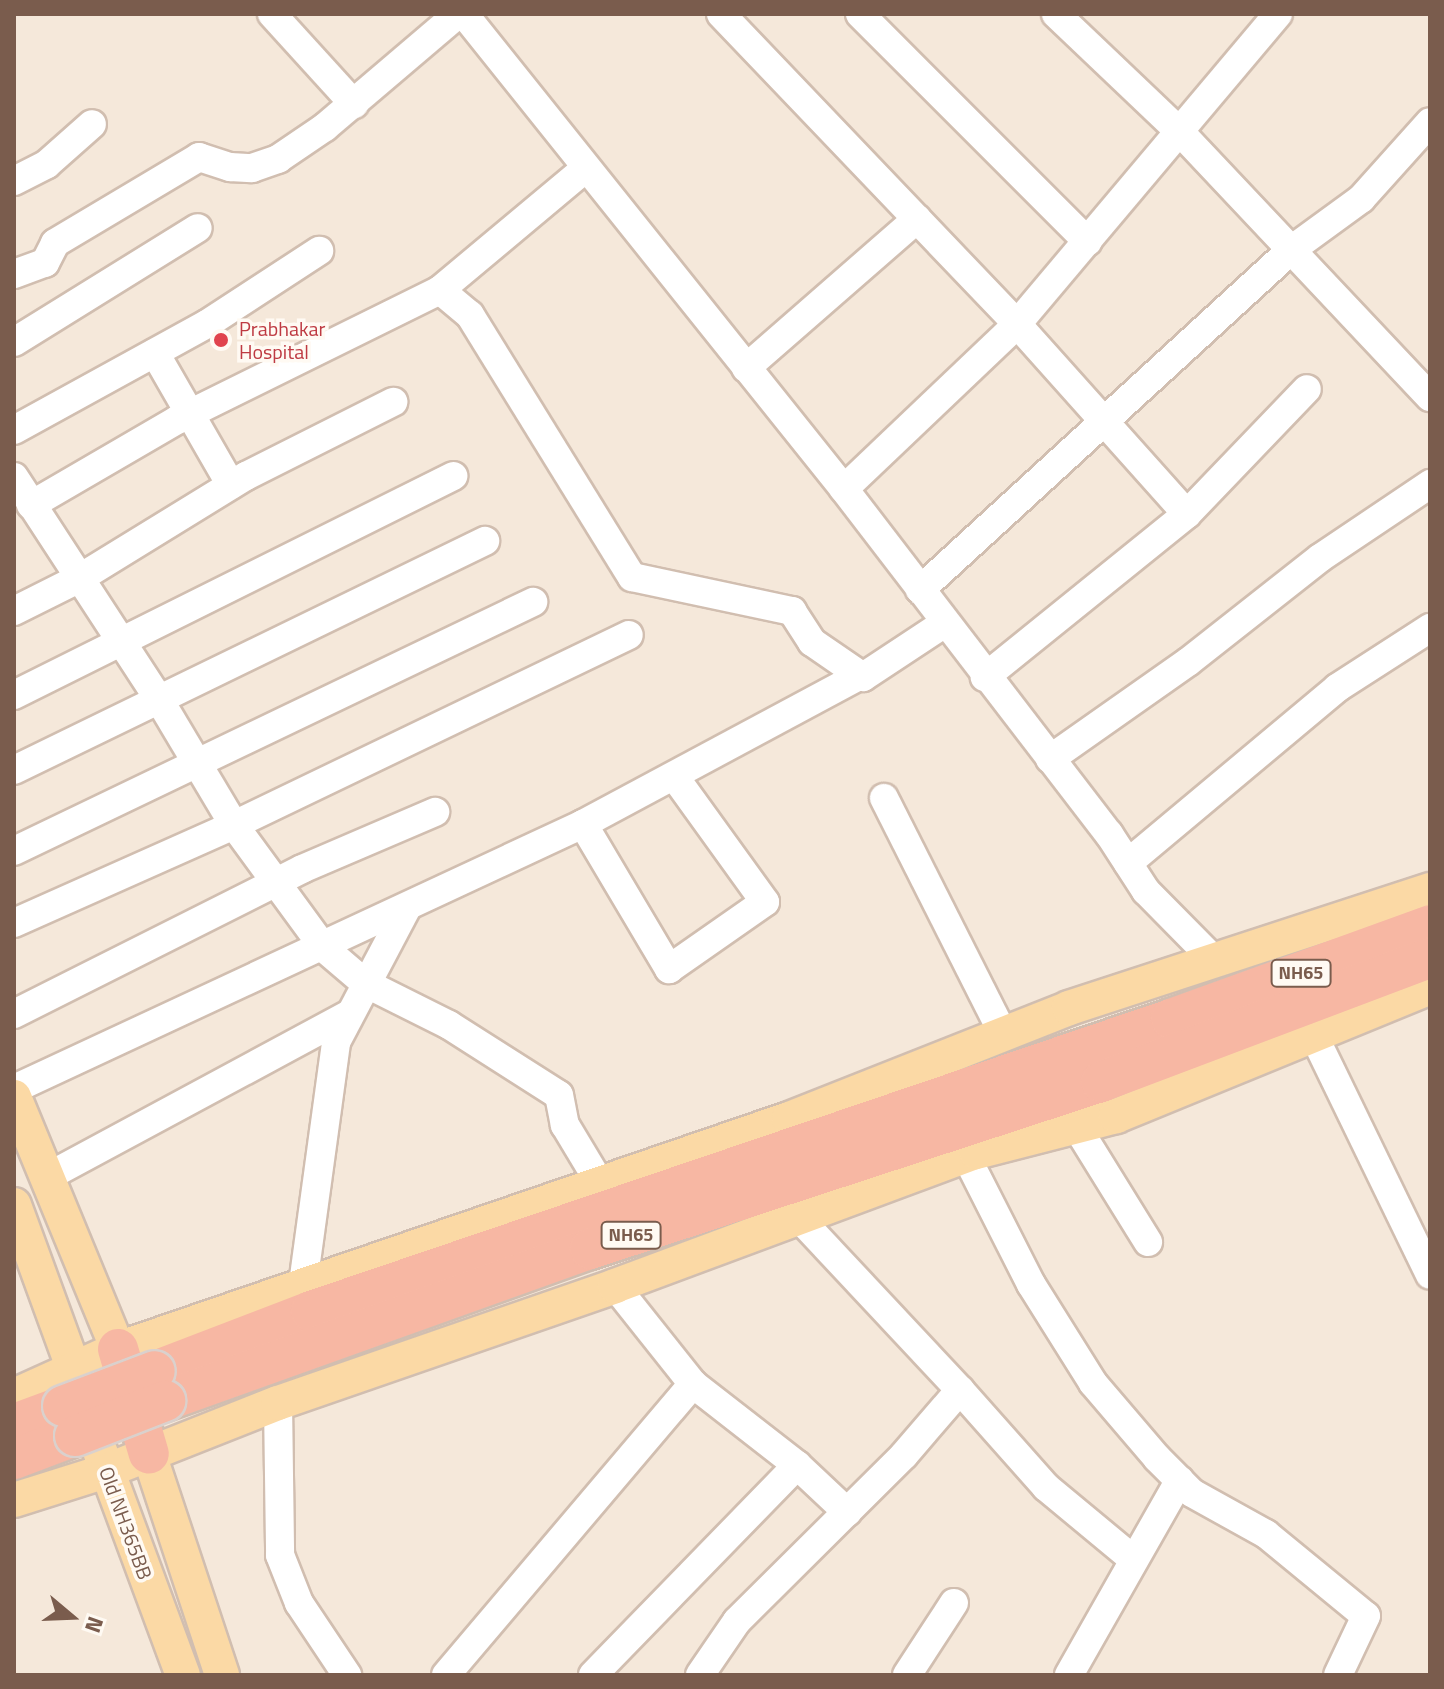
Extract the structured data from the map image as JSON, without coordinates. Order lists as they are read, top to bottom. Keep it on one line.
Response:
{"streets":{"highway":["NH65"],"main road":["Old NH365BB"]},"crossings":[["NH65","Old NH365BB"]],"places":["Prabhakar Hospital"],"north":"right"}
